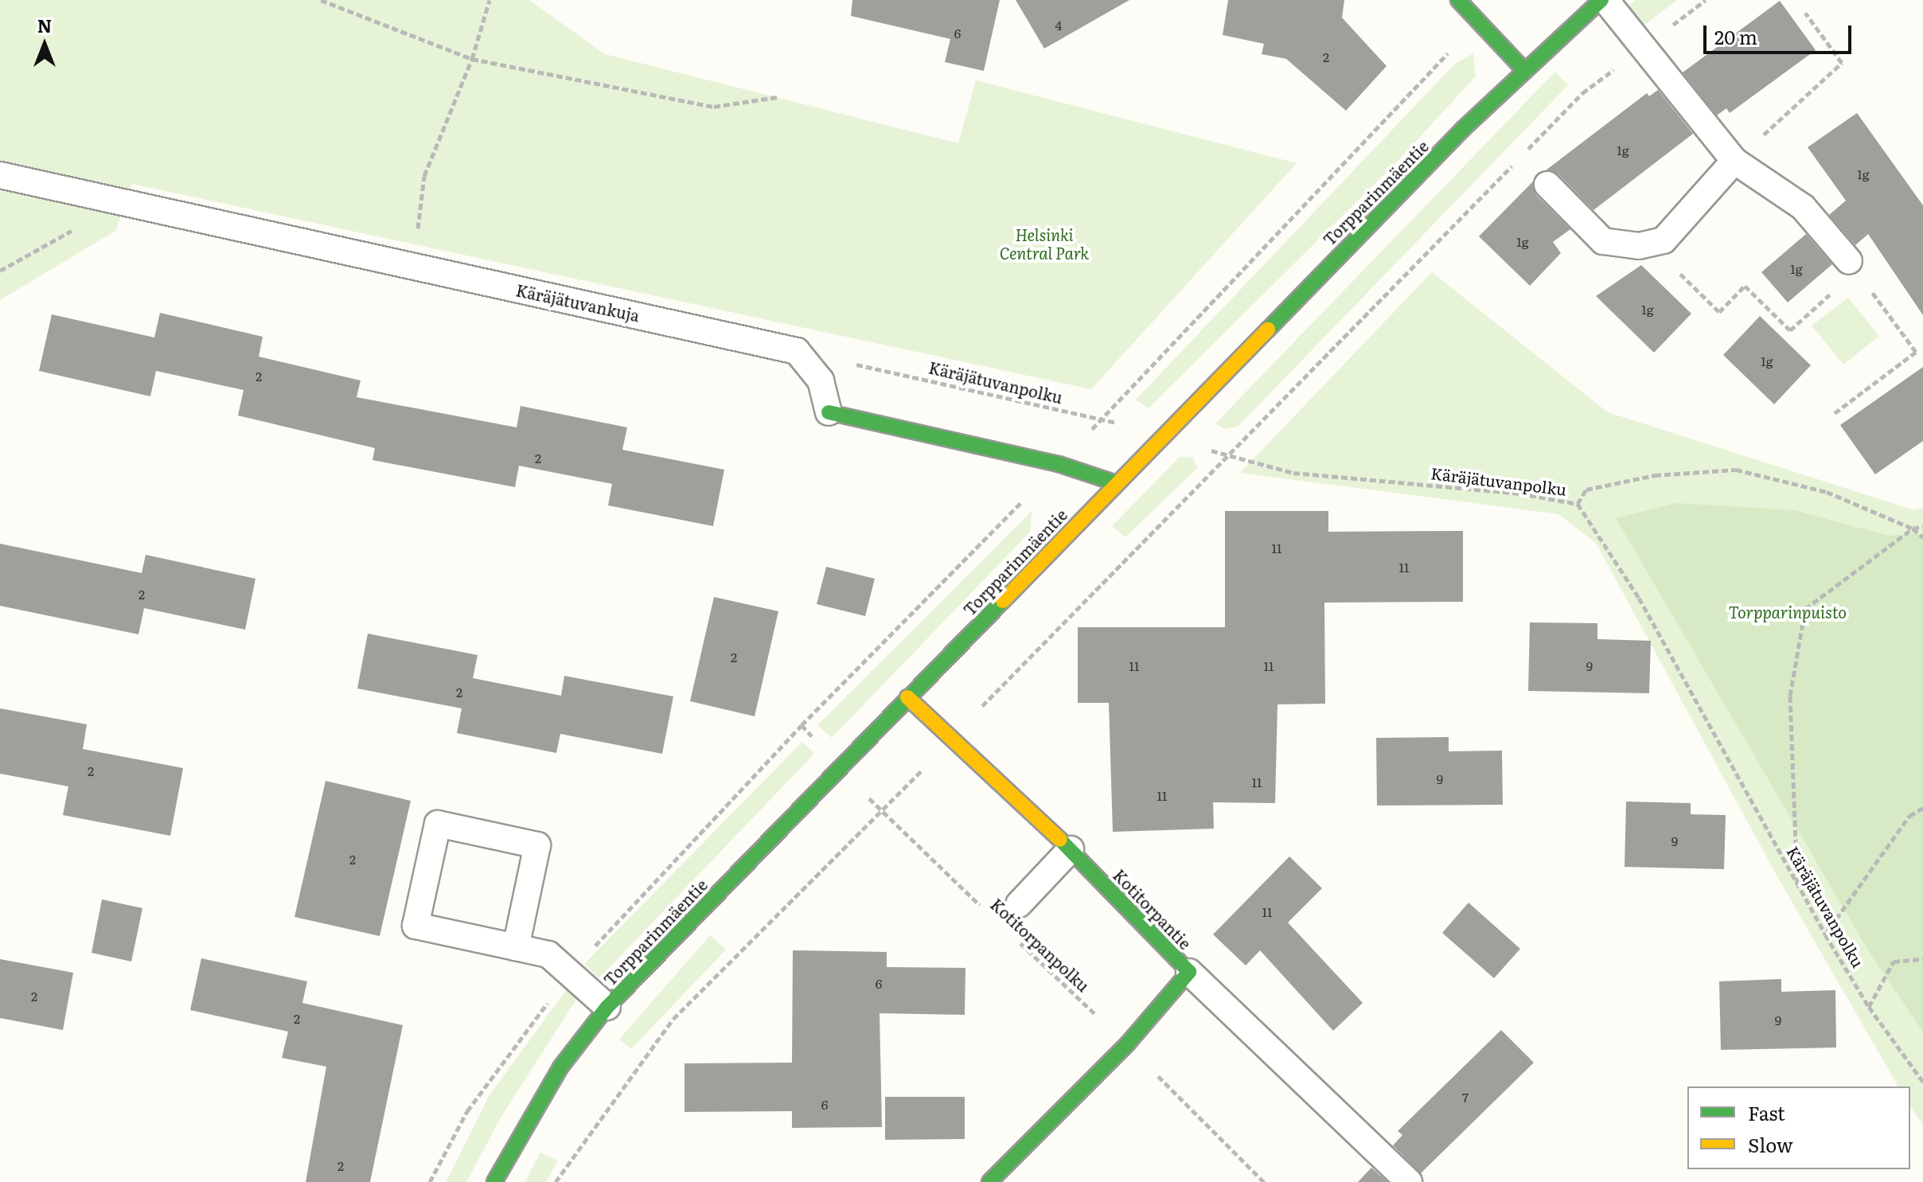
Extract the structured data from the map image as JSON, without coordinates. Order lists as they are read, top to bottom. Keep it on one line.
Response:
{"streets":{"street":["Torpparinmäentie","Kotitorpantie"],"lane":["Käräjätuvankuja"],"path":["Käräjätuvanpolku","Kotitorpanpolku"]},"crossings":[["Torpparinmäentie","Käräjätuvanpolku"],["Torpparinmäentie","Kotitorpantie"],["Torpparinmäentie","Kotitorpanpolku"],["Käräjätuvankuja","Käräjätuvanpolku"],["Kotitorpantie","Kotitorpanpolku"]],"parks":["Helsinki Central Park","Torpparinpuisto"],"house_numbers":["4","6","2","1g","1g","1g","1g","1g","1g","2","2","11","11","2","2","11","11","9","2","2","9","11","11","9","2","11","6","2","2","9","7","6","2"],"legend":["Fast","Slow"],"scale_bar":"20 m","north":"top"}
